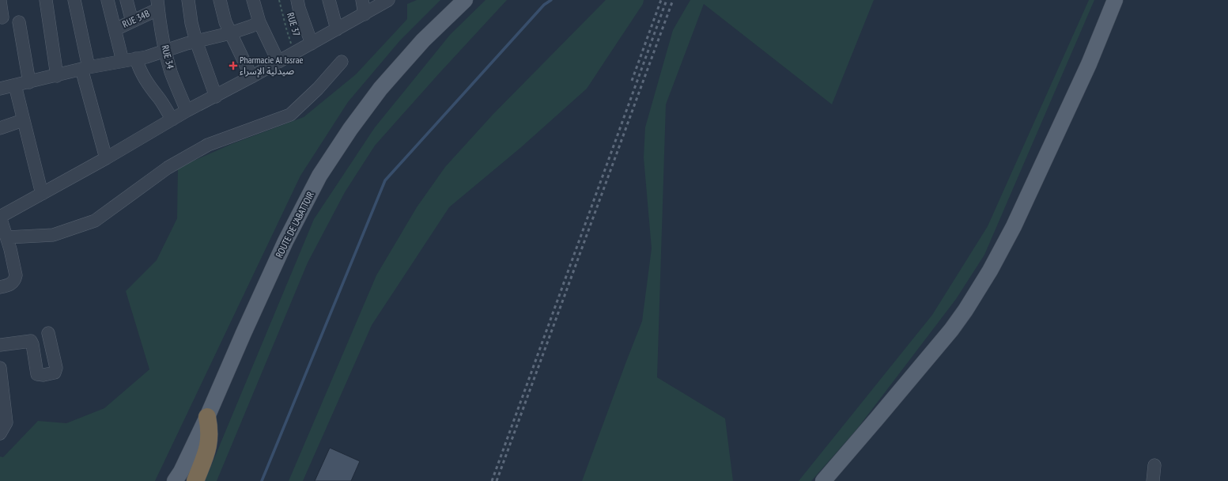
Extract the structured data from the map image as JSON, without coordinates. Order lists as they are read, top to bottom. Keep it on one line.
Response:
{"streets":{"main road":["ROUTE DE L’ABATTOIR"],"street":["RUE 34B","RUE 34"],"path":["RUE 37"]},"crossings":[["RUE 34B","RUE 34"]],"places":{"health":["Pharmacie Al Issrae صيدلية الإسراء"]}}
